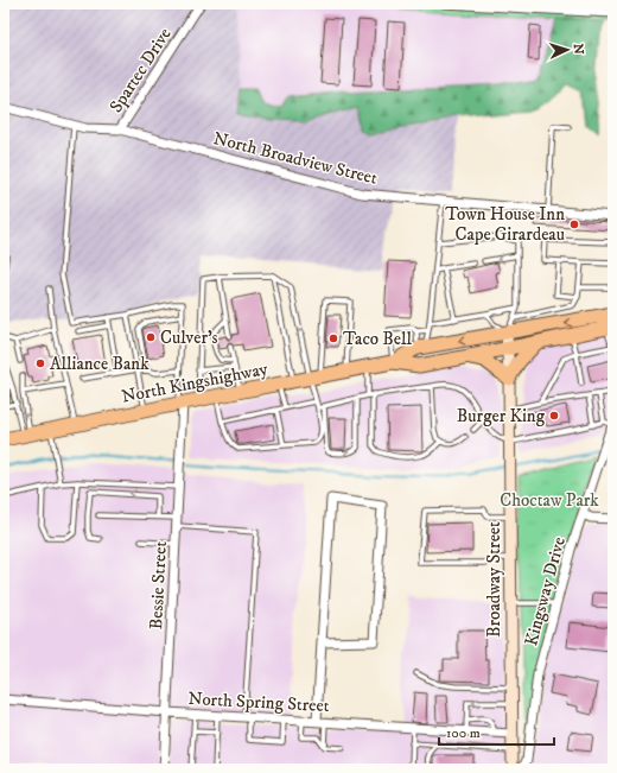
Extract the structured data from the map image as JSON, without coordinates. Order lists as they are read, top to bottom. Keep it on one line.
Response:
{"streets":{"main road":["North Kingshighway","Broadway Street"],"street":["Spartec Drive","North Broadview Street","Bessie Street","Kingsway Drive","North Spring Street"]},"crossings":[["Spartec Drive","North Broadview Street"],["North Kingshighway","Broadway Street"],["North Kingshighway","Bessie Street"],["Broadway Street","North Spring Street"],["Bessie Street","North Spring Street"]],"parks":["Choctaw Park"],"places":["Town House Inn Cape Girardeau","Culver's","Taco Bell","Alliance Bank","Burger King"],"scale_bar":"100 m","north":"right"}
